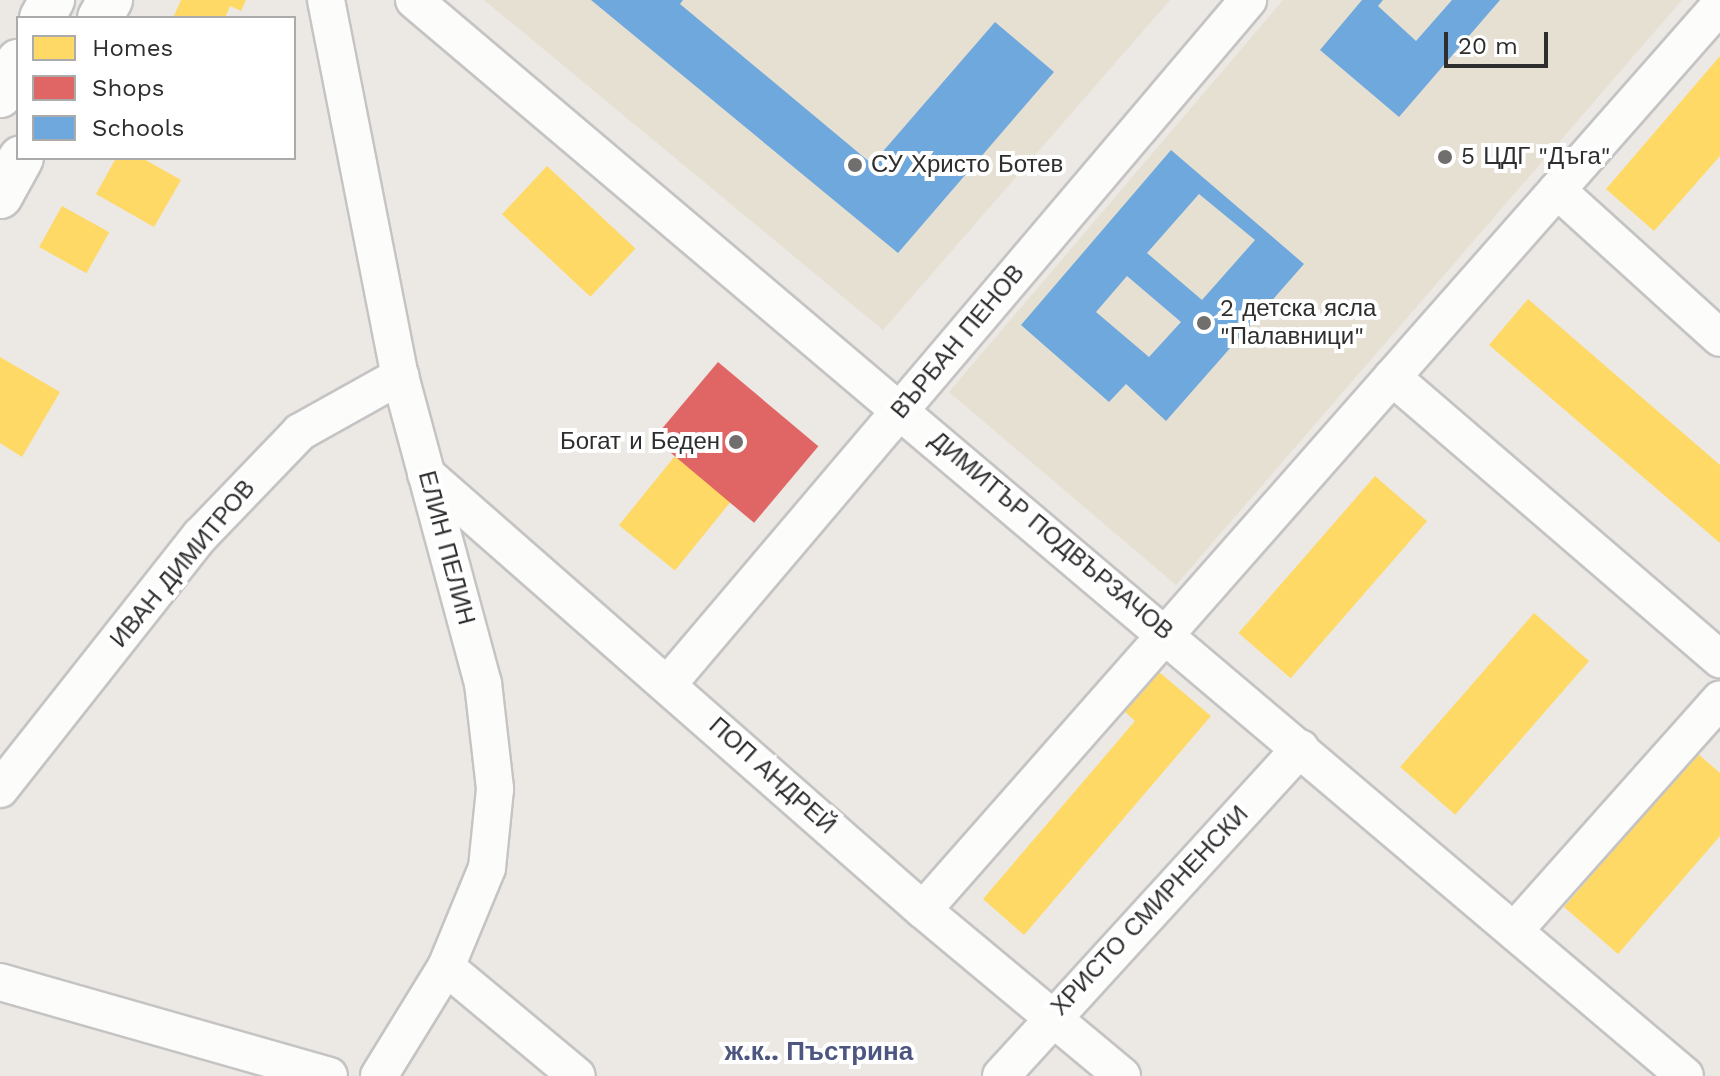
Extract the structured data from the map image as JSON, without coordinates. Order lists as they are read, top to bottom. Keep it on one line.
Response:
{"streets":{"street":["ВЪРБАН ПЕНОВ","ДИМИТЪР ПОДВЪРЗАЧОВ","ЕЛИН ПЕЛИН","ИВАН ДИМИТРОВ","ПОП АНДРЕЙ","ХРИСТО СМИРНЕНСКИ"]},"crossings":[["ВЪРБАН ПЕНОВ","ДИМИТЪР ПОДВЪРЗАЧОВ"],["ВЪРБАН ПЕНОВ","ПОП АНДРЕЙ"],["ДИМИТЪР ПОДВЪРЗАЧОВ","ХРИСТО СМИРНЕНСКИ"],["ЕЛИН ПЕЛИН","ИВАН ДИМИТРОВ"],["ЕЛИН ПЕЛИН","ПОП АНДРЕЙ"],["ПОП АНДРЕЙ","ХРИСТО СМИРНЕНСКИ"]],"districts":["ж.к.. Пъстрина"],"places":["5 ЦДГ \"Дъга\"","СУ Христо Ботев","2 детска ясла \"Палавници\"","Богат и Беден"],"legend":["Homes","Shops","Schools"],"scale_bar":"20 m"}
